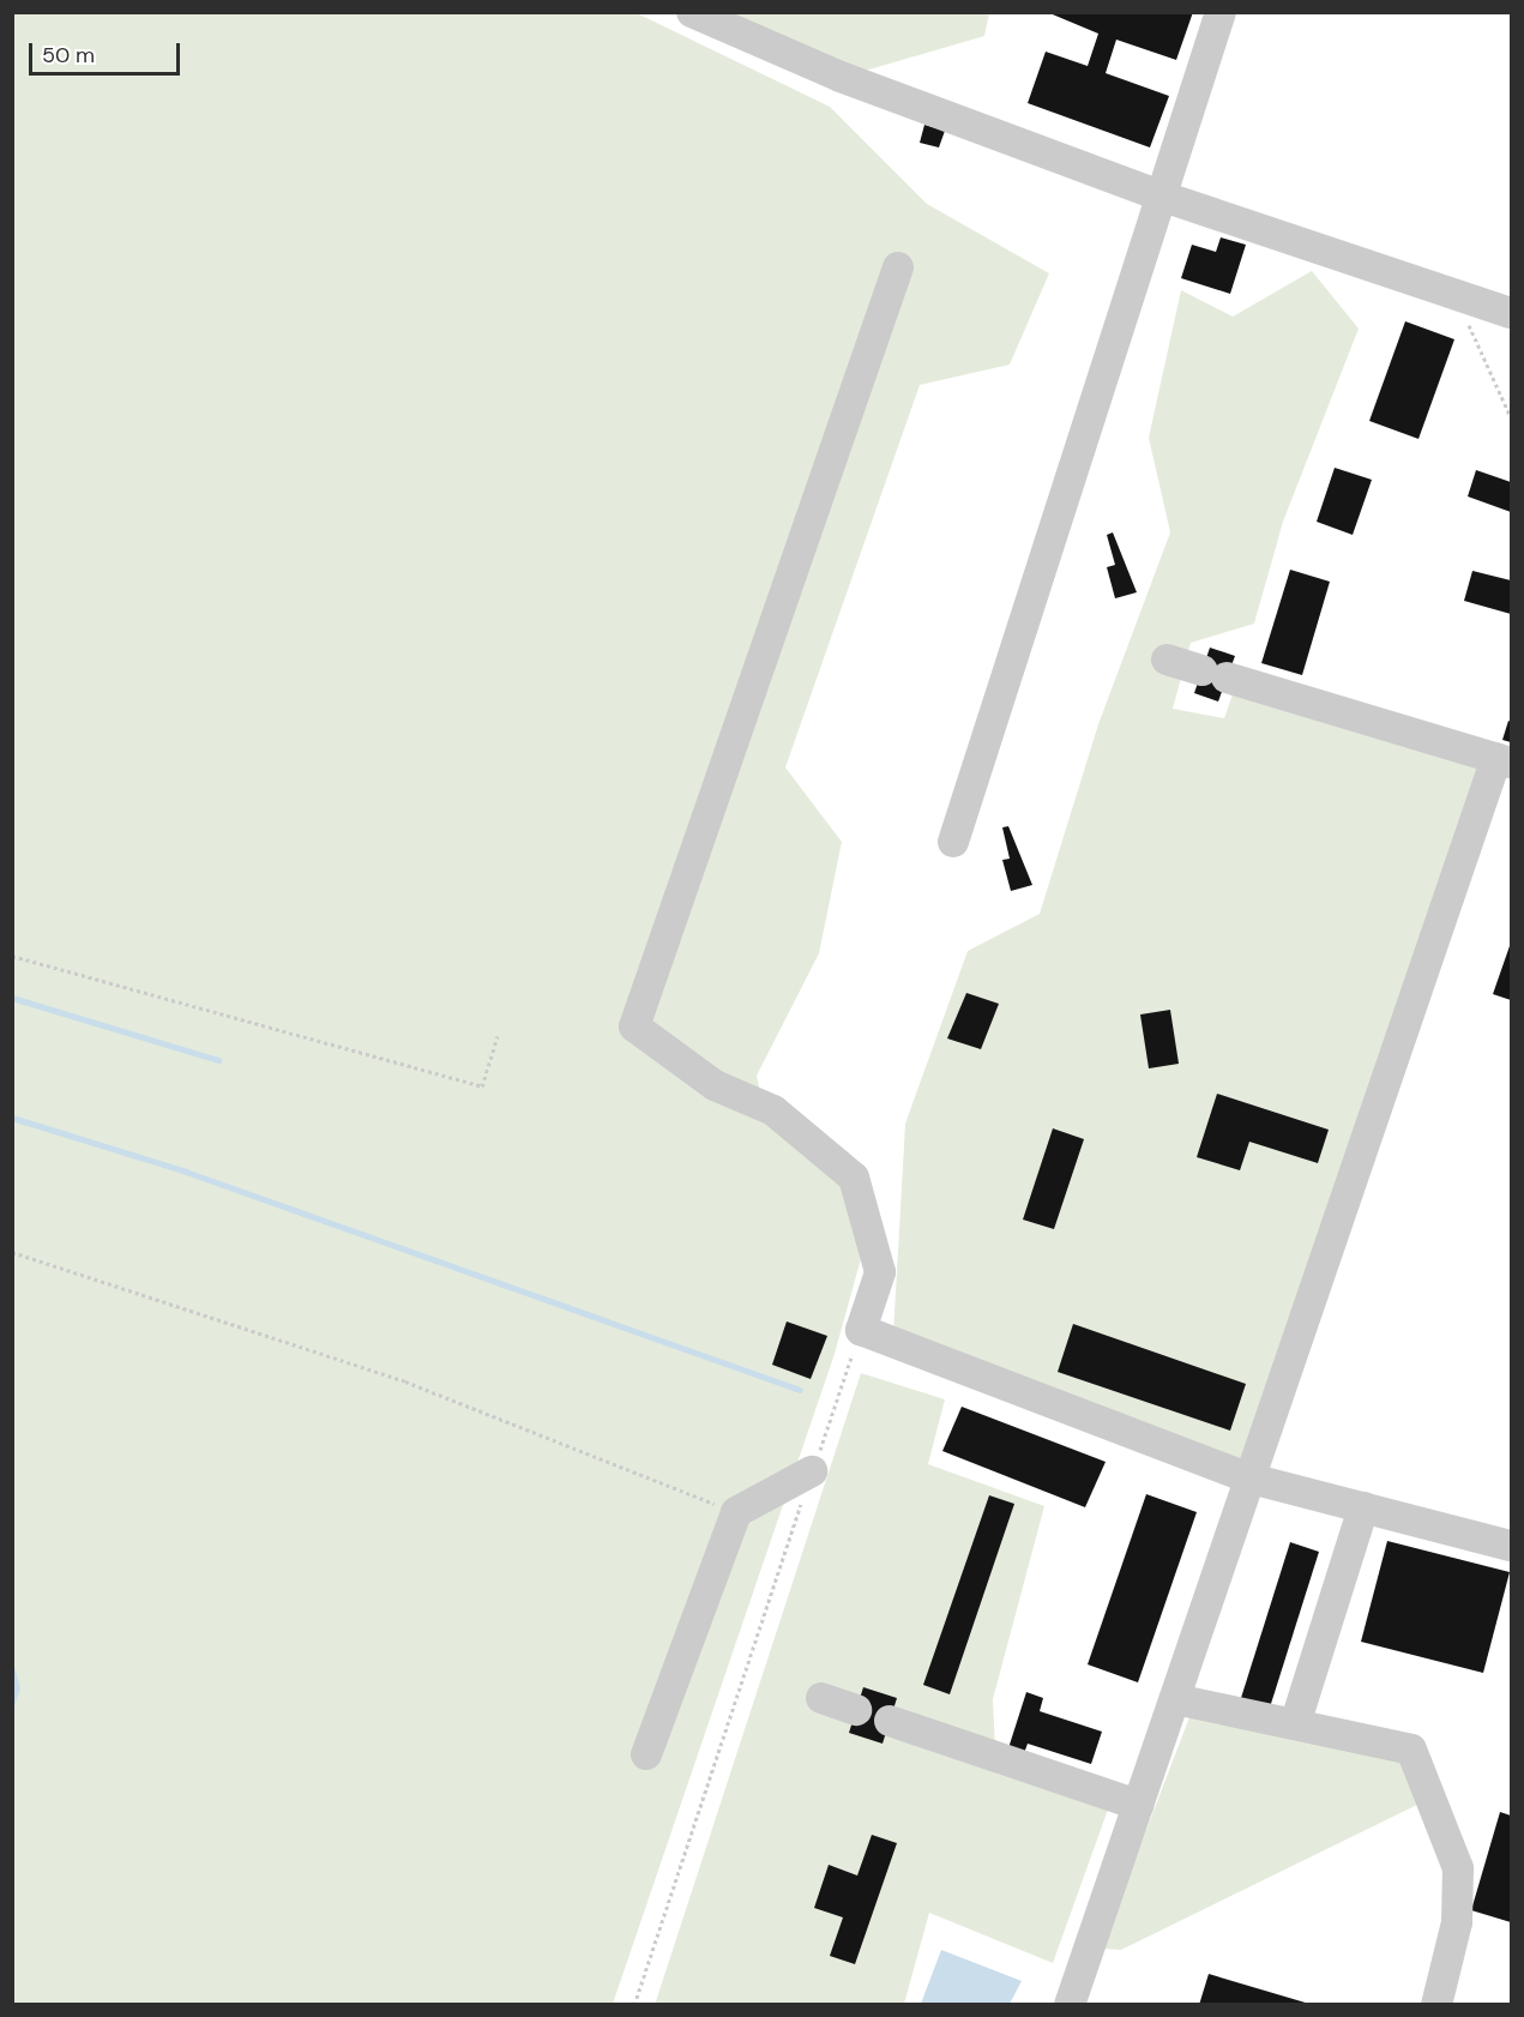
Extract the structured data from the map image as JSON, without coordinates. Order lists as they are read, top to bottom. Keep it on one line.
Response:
{"scale_bar":"50 m"}
